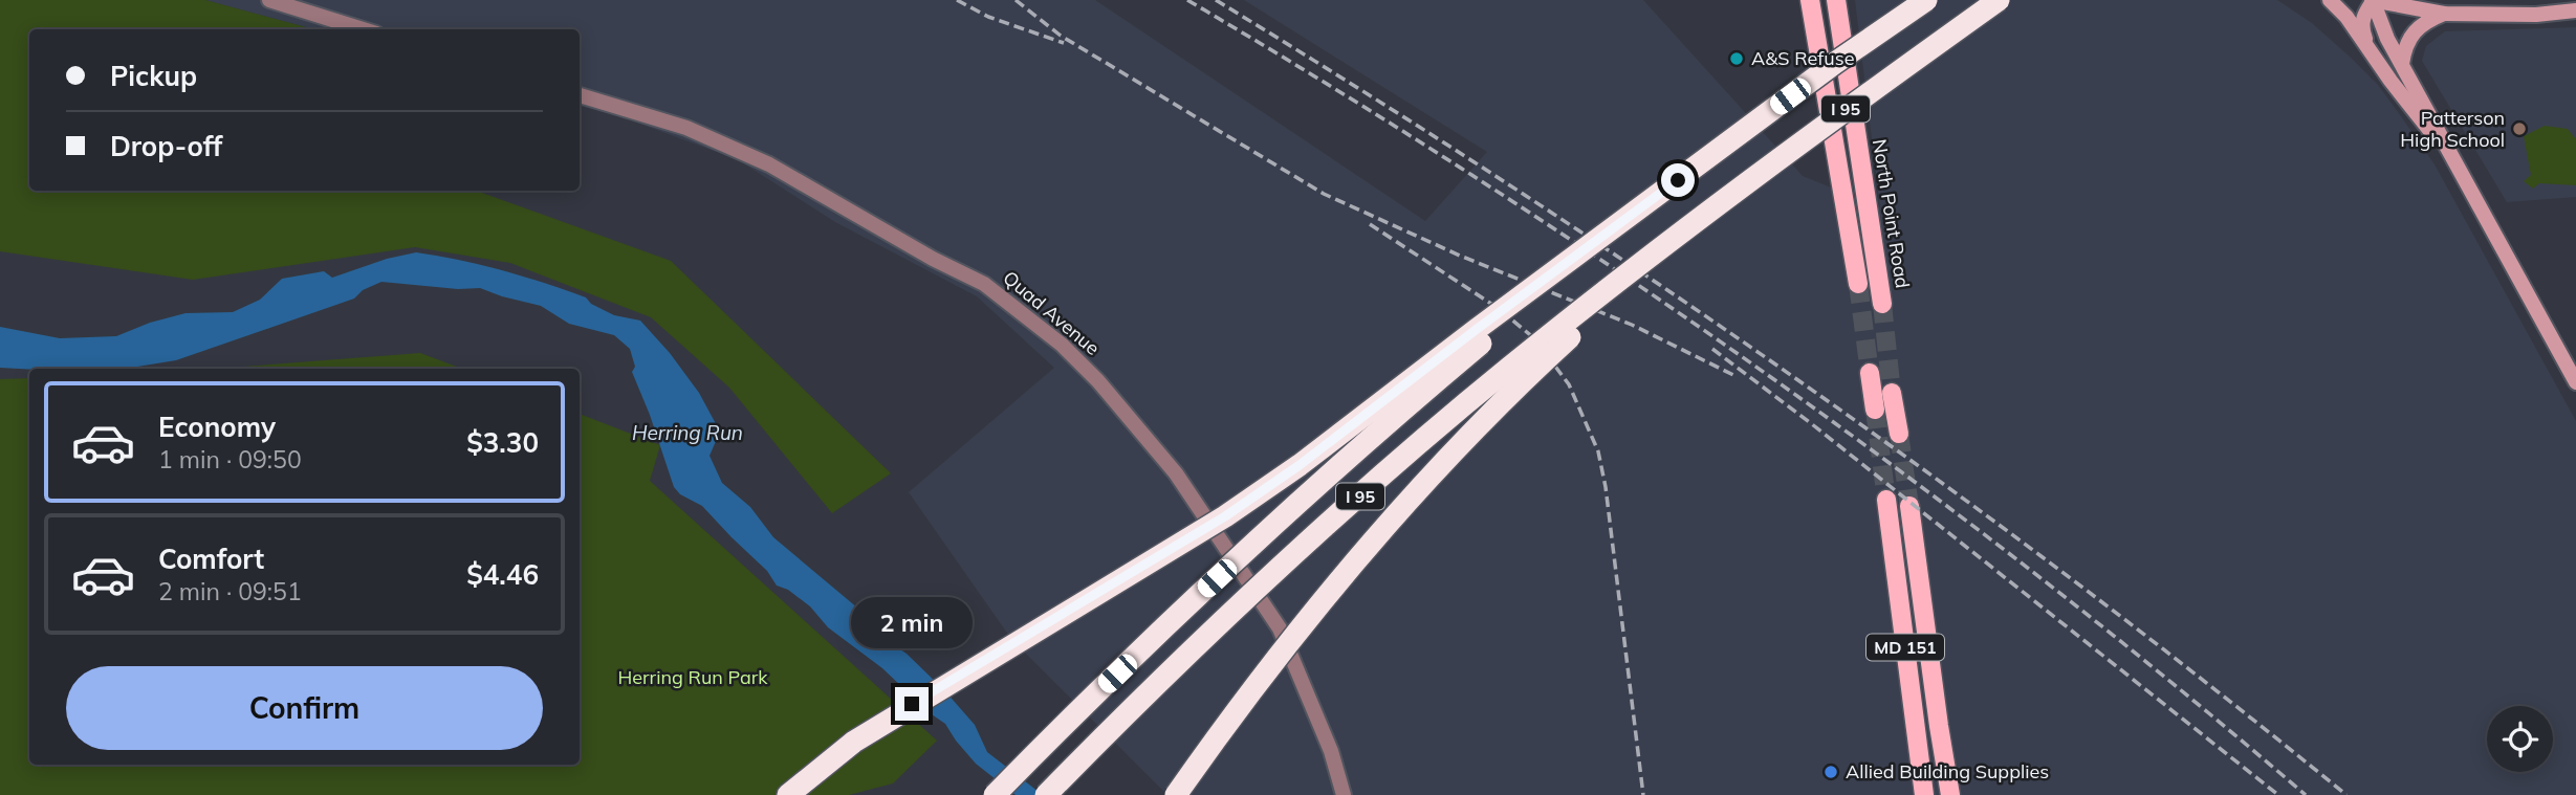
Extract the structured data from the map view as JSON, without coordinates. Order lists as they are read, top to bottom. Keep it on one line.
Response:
{"streets":{"highway":["I 95"],"main road":["North Point Road","MD 151"],"street":["Quad Avenue"]},"water":["Herring Run"],"parks":["Herring Run Park"],"places":["A&S Refuse","Patterson High School","Allied Building Supplies"],"page":{"banner":["Pickup","Drop-off"],"list":[{"name":"Economy","note":"1 min · 09:50","value":"$3.30"},{"name":"Comfort","note":"2 min · 09:51","value":"$4.46"}],"bubble":"2 min","buttons":"Confirm"}}
